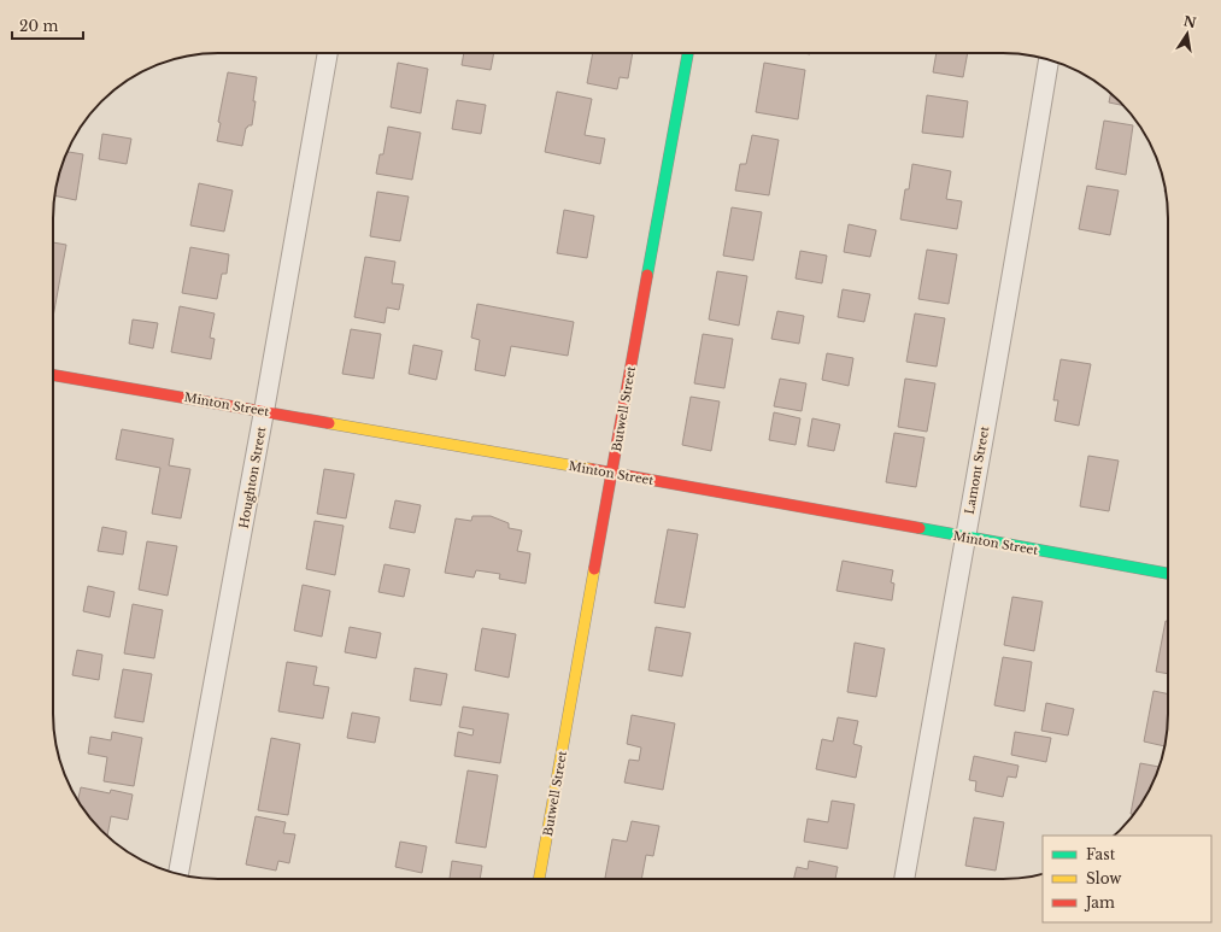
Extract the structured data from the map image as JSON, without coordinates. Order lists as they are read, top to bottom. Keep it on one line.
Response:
{"streets":{"street":["Minton Street","Butwell Street","Lamont Street","Houghton Street"]},"crossings":[["Minton Street","Butwell Street"],["Minton Street","Lamont Street"],["Minton Street","Houghton Street"]],"legend":["Fast","Slow","Jam"],"scale_bar":"20 m","north":"top"}
